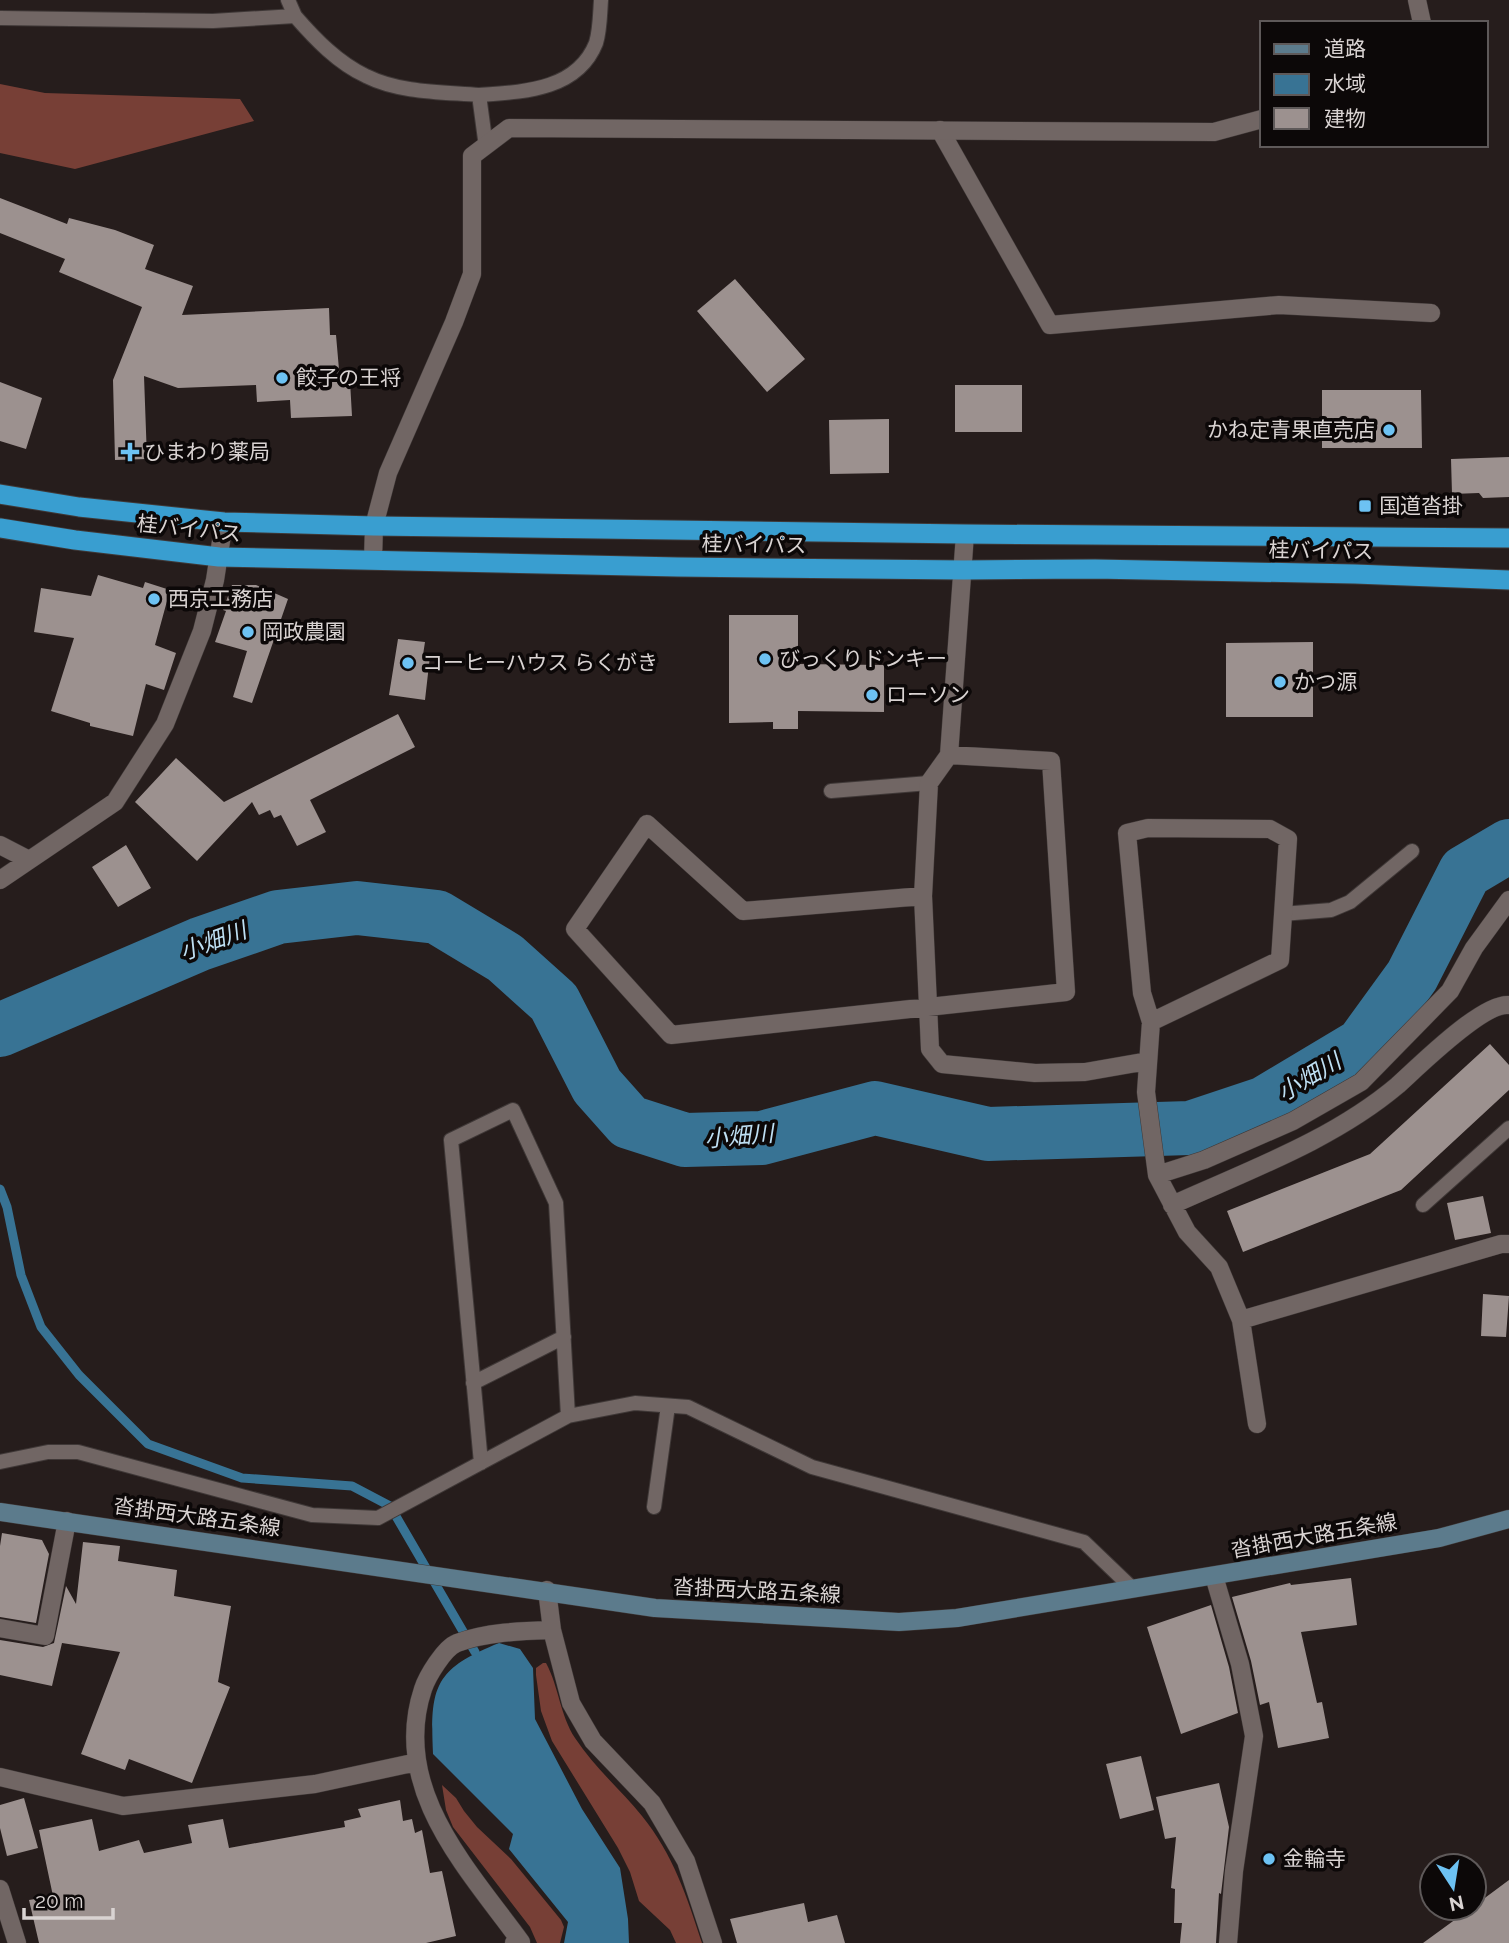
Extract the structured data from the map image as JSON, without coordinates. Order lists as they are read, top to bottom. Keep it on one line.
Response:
{"streets":{"highway":["桂バイパス"],"main road":["沓掛西大路五条線"]},"water":["小畑川"],"places":{"other":["餃子の王将","かね定青果直売店","西京工務店","岡政農園","びっくりドンキー","コーヒーハウス らくがき","かつ源","ローソン","金輪寺"],"health":["ひまわり薬局"],"transit":["国道沓掛"]},"legend":["道路","水域","建物"],"scale_bar":"20 m","north":"bottom"}
